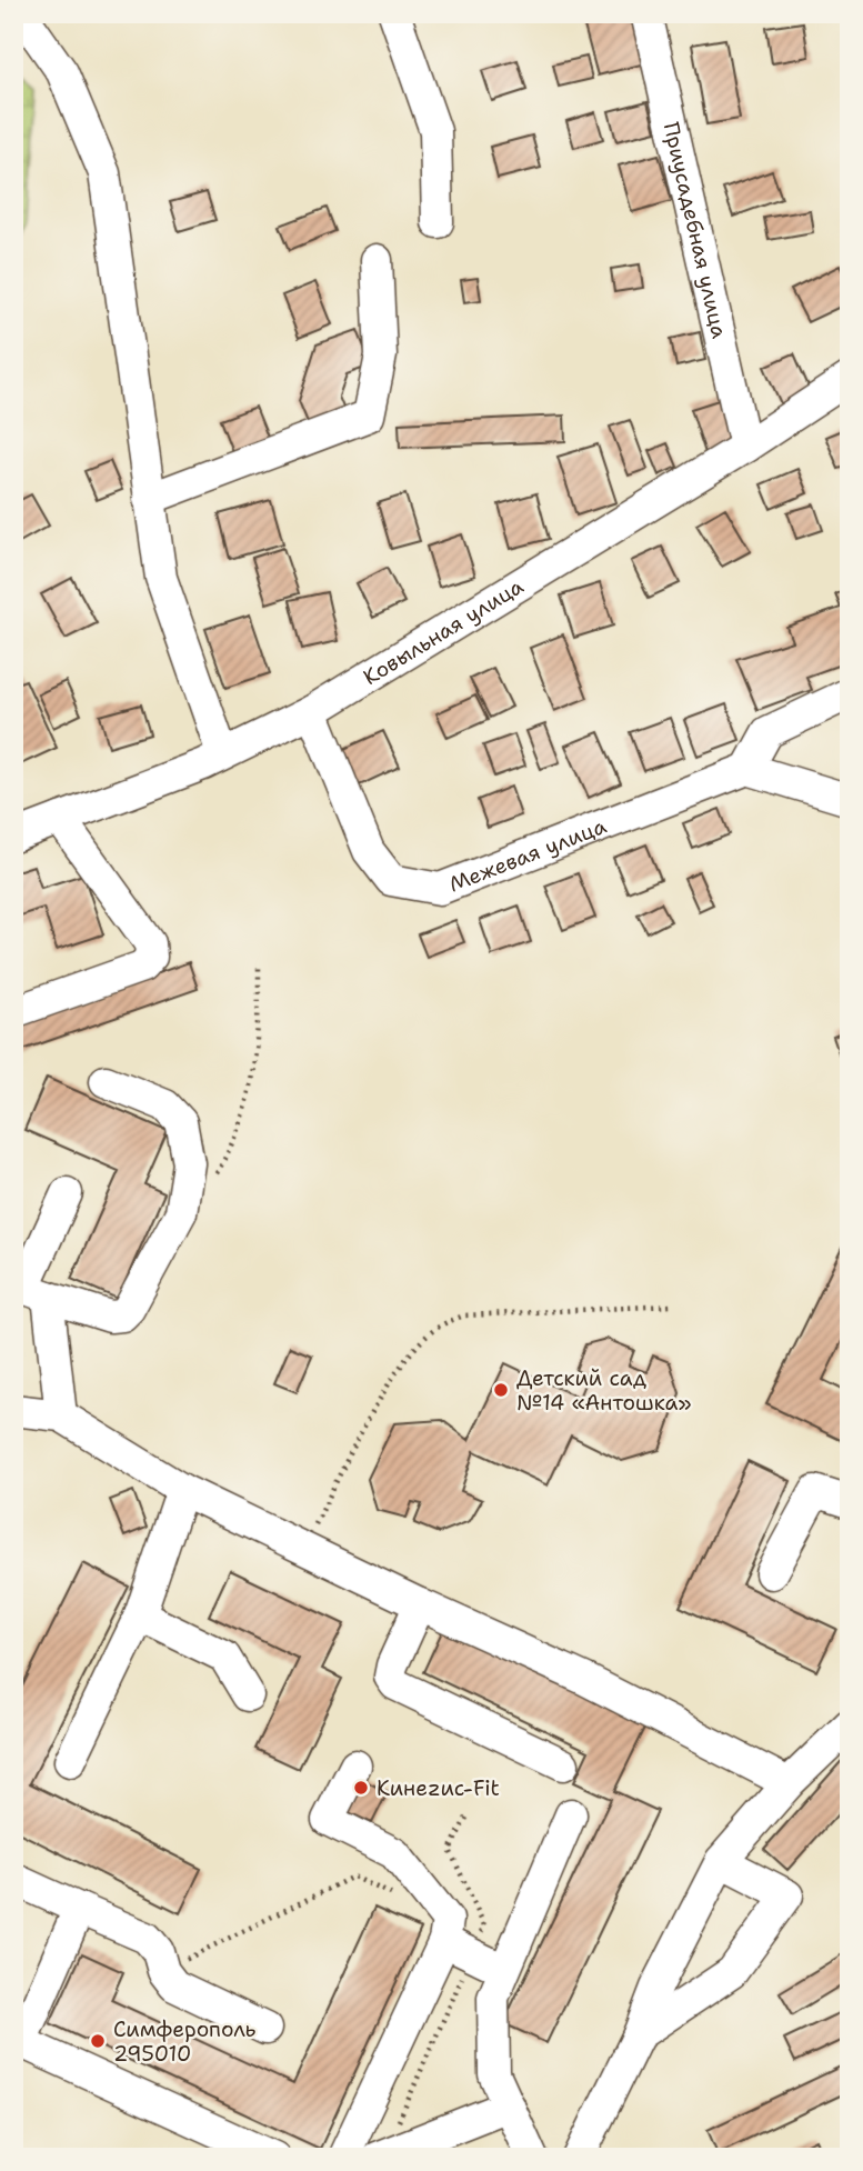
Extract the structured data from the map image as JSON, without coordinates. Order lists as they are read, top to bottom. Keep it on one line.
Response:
{"streets":{"street":["Приусадебная улица","Ковыльная улица","Межевая улица"]},"crossings":[["Приусадебная улица","Ковыльная улица"],["Ковыльная улица","Межевая улица"]],"places":["Детский сад №14 «Антошка»","Кинеzис-Fit","Симферополь 295010"]}
